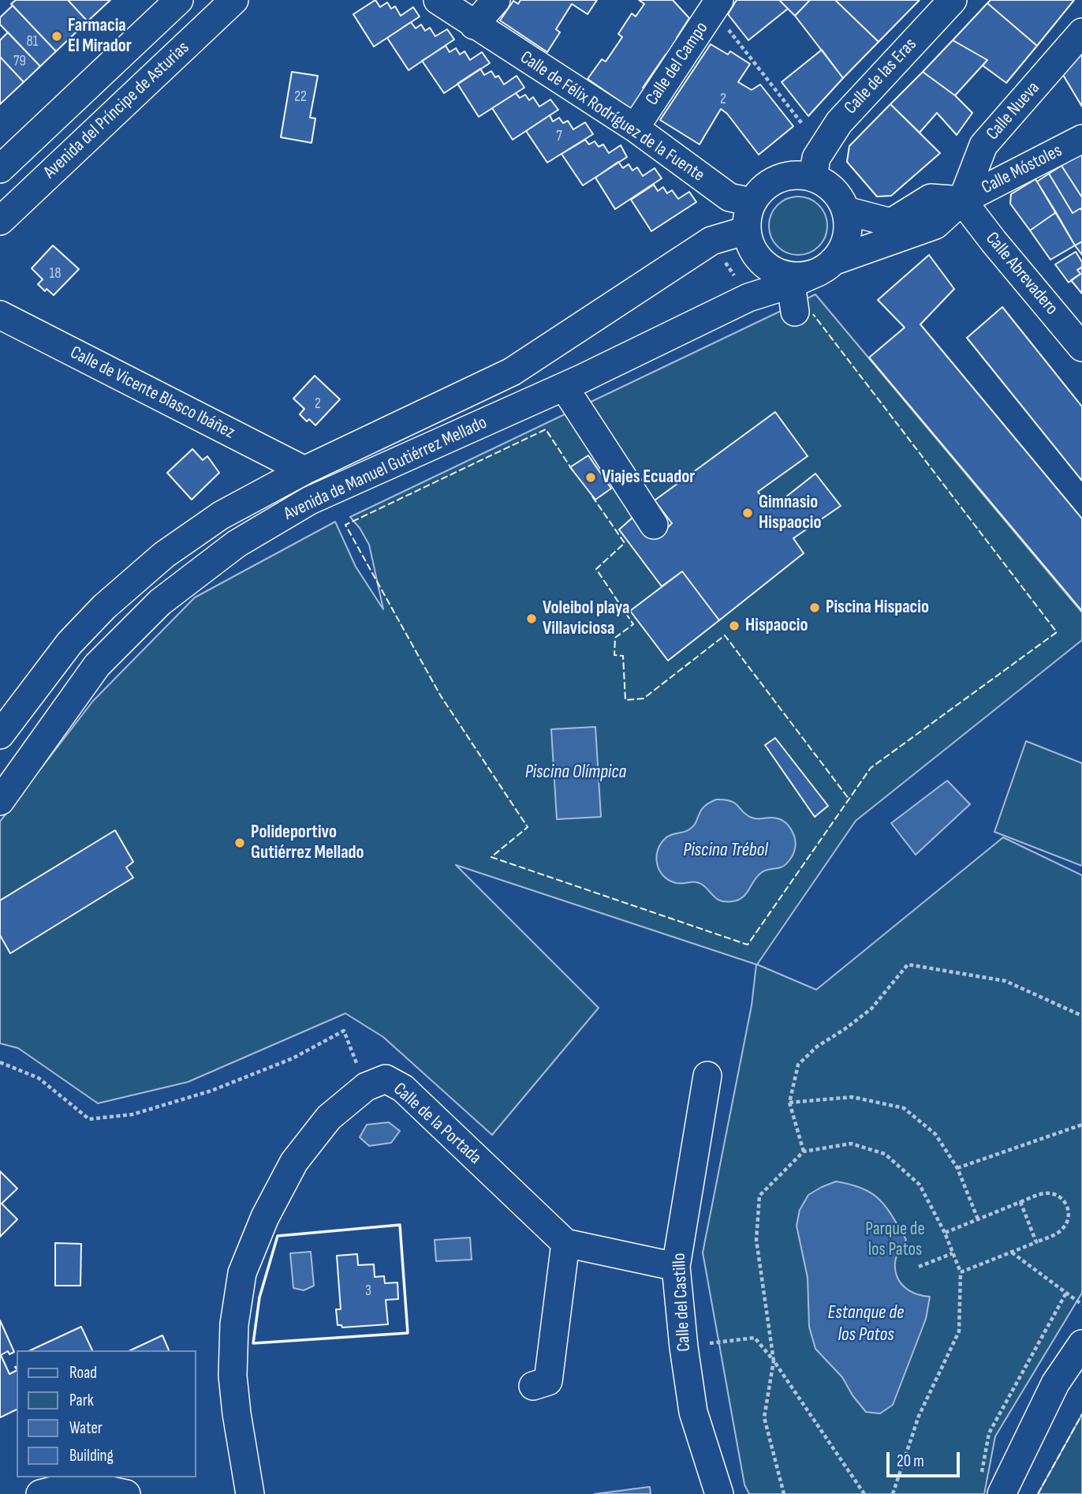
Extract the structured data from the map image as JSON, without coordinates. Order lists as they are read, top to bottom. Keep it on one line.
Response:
{"streets":{"street":["Calle del Campo","Calle de las Eras","Avenida del Príncipe de Asturias","Calle Nueva","Calle de Félix Rodríguez de la Fuente","Calle Móstoles","Calle Abrevadero","Calle de Vicente Blasco Ibáñez","Avenida de Manuel Gutiérrez Mellado","Calle de la Portada","Calle del Castillo"]},"crossings":[["Calle del Campo","Calle de Félix Rodríguez de la Fuente"],["Calle de las Eras","Calle Nueva"],["Calle de las Eras","Calle de Félix Rodríguez de la Fuente"],["Calle de las Eras","Avenida de Manuel Gutiérrez Mellado"],["Calle Nueva","Calle de Félix Rodríguez de la Fuente"],["Calle Nueva","Calle Móstoles"],["Calle Nueva","Calle Abrevadero"],["Calle Nueva","Avenida de Manuel Gutiérrez Mellado"],["Calle de Félix Rodríguez de la Fuente","Avenida de Manuel Gutiérrez Mellado"],["Calle Móstoles","Calle Abrevadero"],["Calle de Vicente Blasco Ibáñez","Avenida de Manuel Gutiérrez Mellado"]],"water":["Piscina Olímpica","Piscina Trébol","Estanque de los Patos"],"parks":["Parque de los Patos"],"places":["Farmacia El Mirador","Viajes Ecuador","Gimnasio Hispaocio","Piscina Hispacio","Voleibol playa Villaviciosa","Hispaocio","Polideportivo Gutiérrez Mellado"],"house_numbers":["81","79","22","2","7","18","2","3"],"legend":["Road","Park","Water","Building"],"scale_bar":"20 m"}
